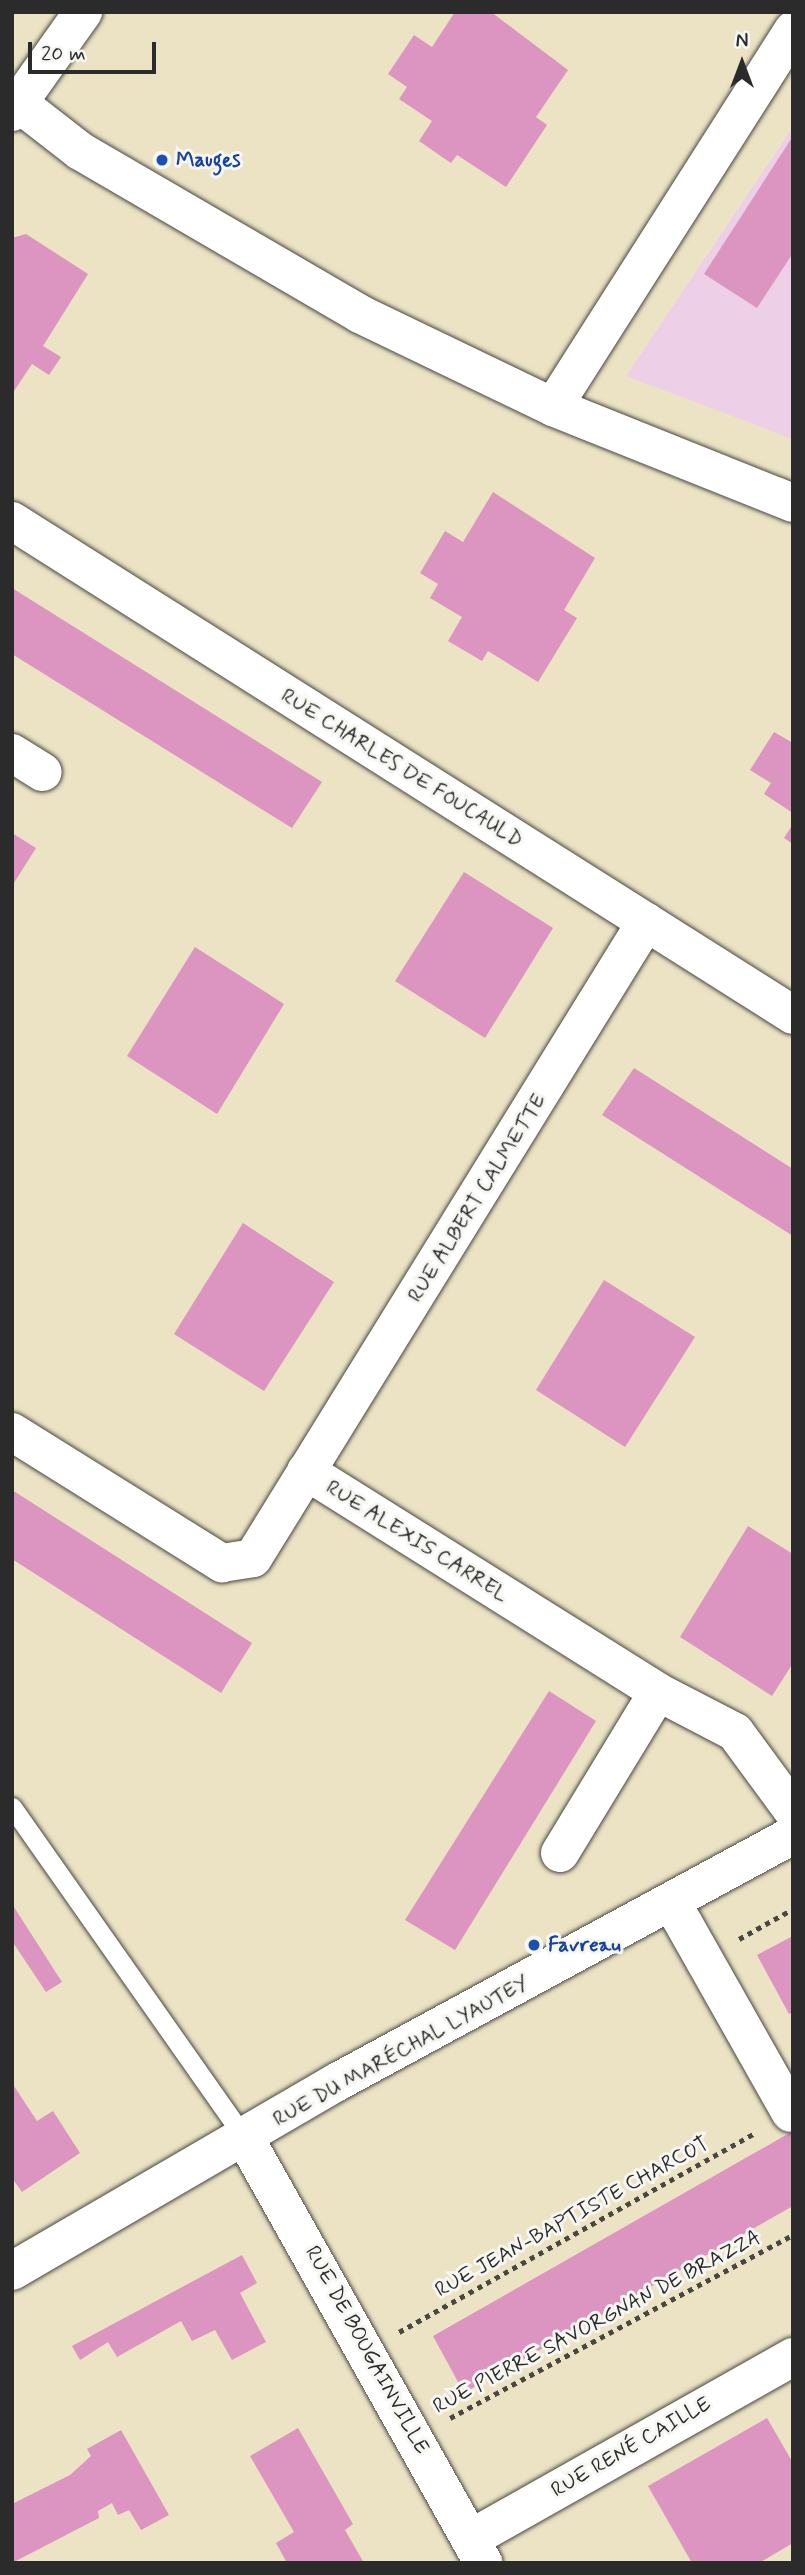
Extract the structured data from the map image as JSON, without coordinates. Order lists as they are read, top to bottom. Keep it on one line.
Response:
{"streets":{"street":["RUE CHARLES DE FOUCAULD","RUE ALBERT CALMETTE","RUE ALEXIS CARREL","RUE DU MARÉCHAL LYAUTEY","RUE DE BOUGAINVILLE","RUE RENÉ CAILLE"],"path":["RUE JEAN-BAPTISTE CHARCOT","RUE PIERRE SAVORGNAN DE BRAZZA"]},"crossings":[["RUE CHARLES DE FOUCAULD","RUE ALBERT CALMETTE"],["RUE ALBERT CALMETTE","RUE ALEXIS CARREL"],["RUE DU MARÉCHAL LYAUTEY","RUE DE BOUGAINVILLE"],["RUE JEAN-BAPTISTE CHARCOT","RUE DE BOUGAINVILLE"],["RUE PIERRE SAVORGNAN DE BRAZZA","RUE DE BOUGAINVILLE"],["RUE DE BOUGAINVILLE","RUE RENÉ CAILLE"]],"places":["Mauges","Favreau"],"scale_bar":"20 m","north":"top"}
